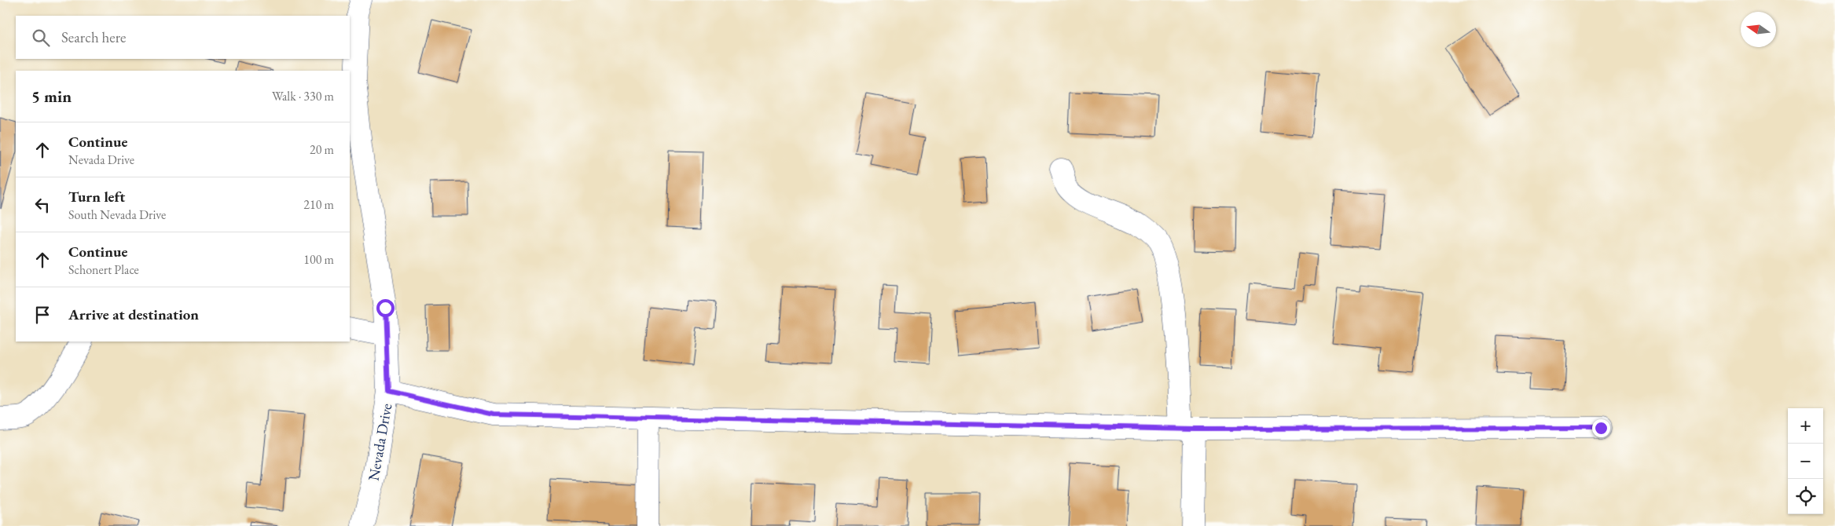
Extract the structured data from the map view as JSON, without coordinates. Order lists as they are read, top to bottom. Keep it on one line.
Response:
{"streets":{"street":["Nevada Drive"]},"north":"left","page":{"search":"Search here","heading":["5 min","Walk · 330 m"],"list":[["Continue","Nevada Drive","20 m"],["Turn left","South Nevada Drive","210 m"],["Continue","Schonert Place","100 m"],"Arrive at destination"],"map_buttons":["+","−"]}}
